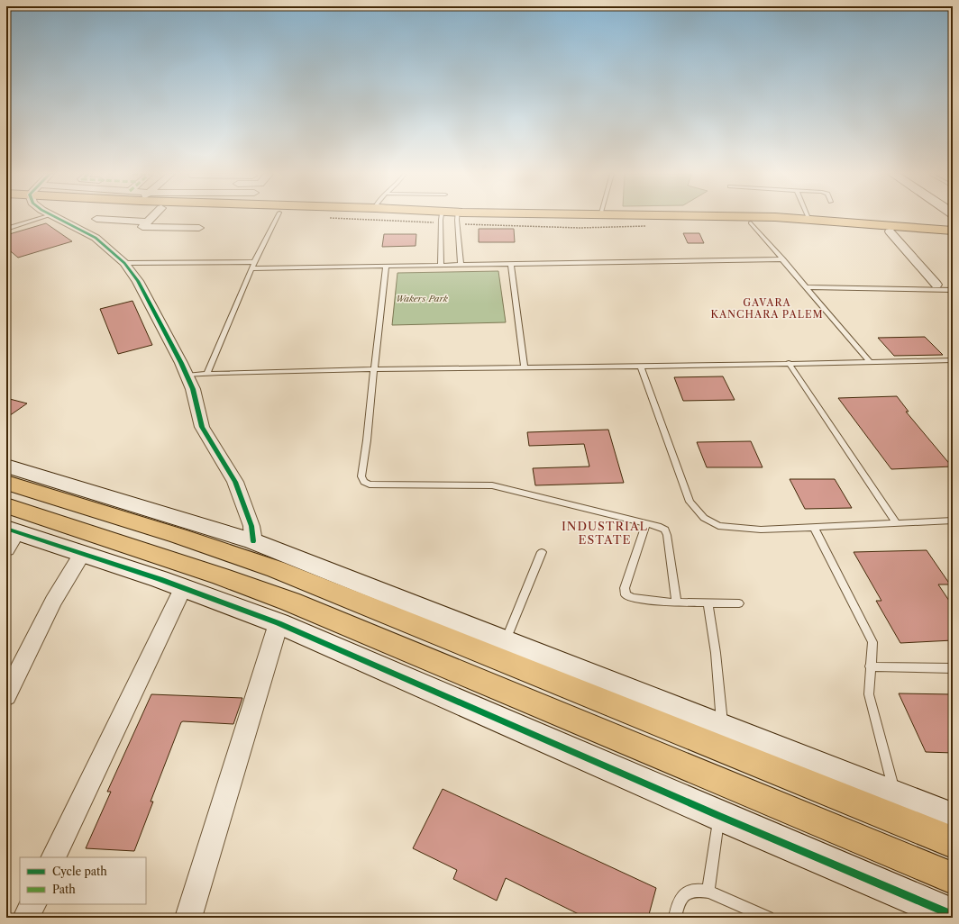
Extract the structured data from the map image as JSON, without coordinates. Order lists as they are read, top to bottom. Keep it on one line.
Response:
{"districts":["GAVARA KANCHARA PALEM","INDUSTRIAL ESTATE"],"parks":["Wakers Park"],"legend":["Cycle path","Path"]}
